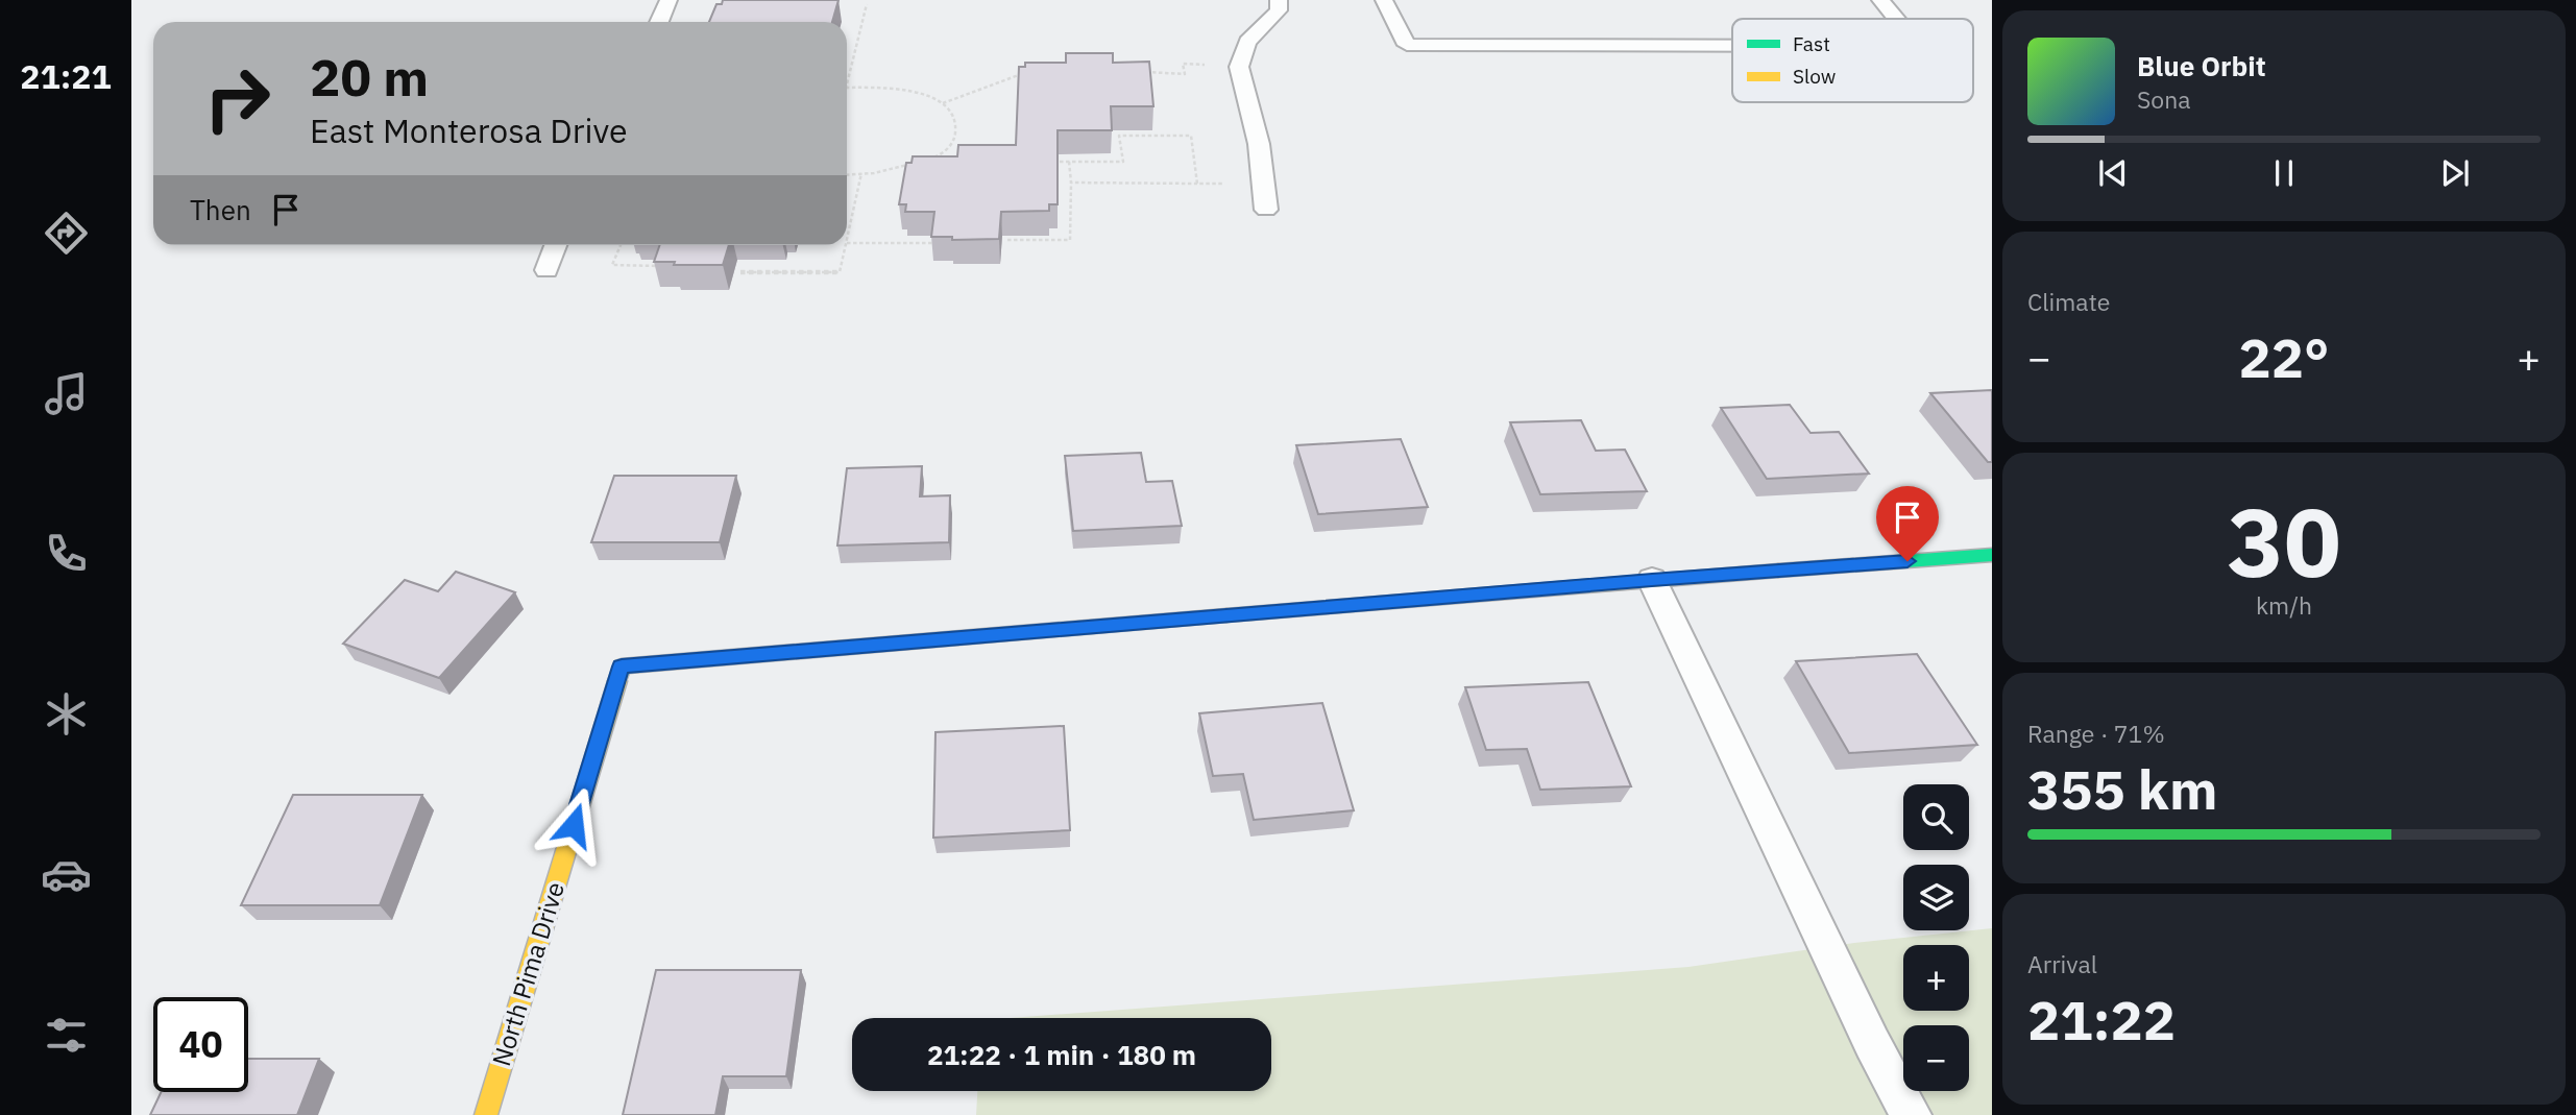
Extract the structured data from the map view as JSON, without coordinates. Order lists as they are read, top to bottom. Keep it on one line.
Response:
{"streets":{"street":["North Pima Drive"]},"legend":["Fast","Slow"],"page":{"tabs":"21:21","turn":["20 m","East Monterosa Drive"],"song":["Blue Orbit","Sona"],"then":"Then","tile":["Climate",["30","km/h"],["Range · 71%","355 km"],["Arrival","21:22"]],"heat":["−","22°","+"],"map_buttons":["+","−"],"limit":"40","trip":"21:22 · 1 min · 180 m"}}
